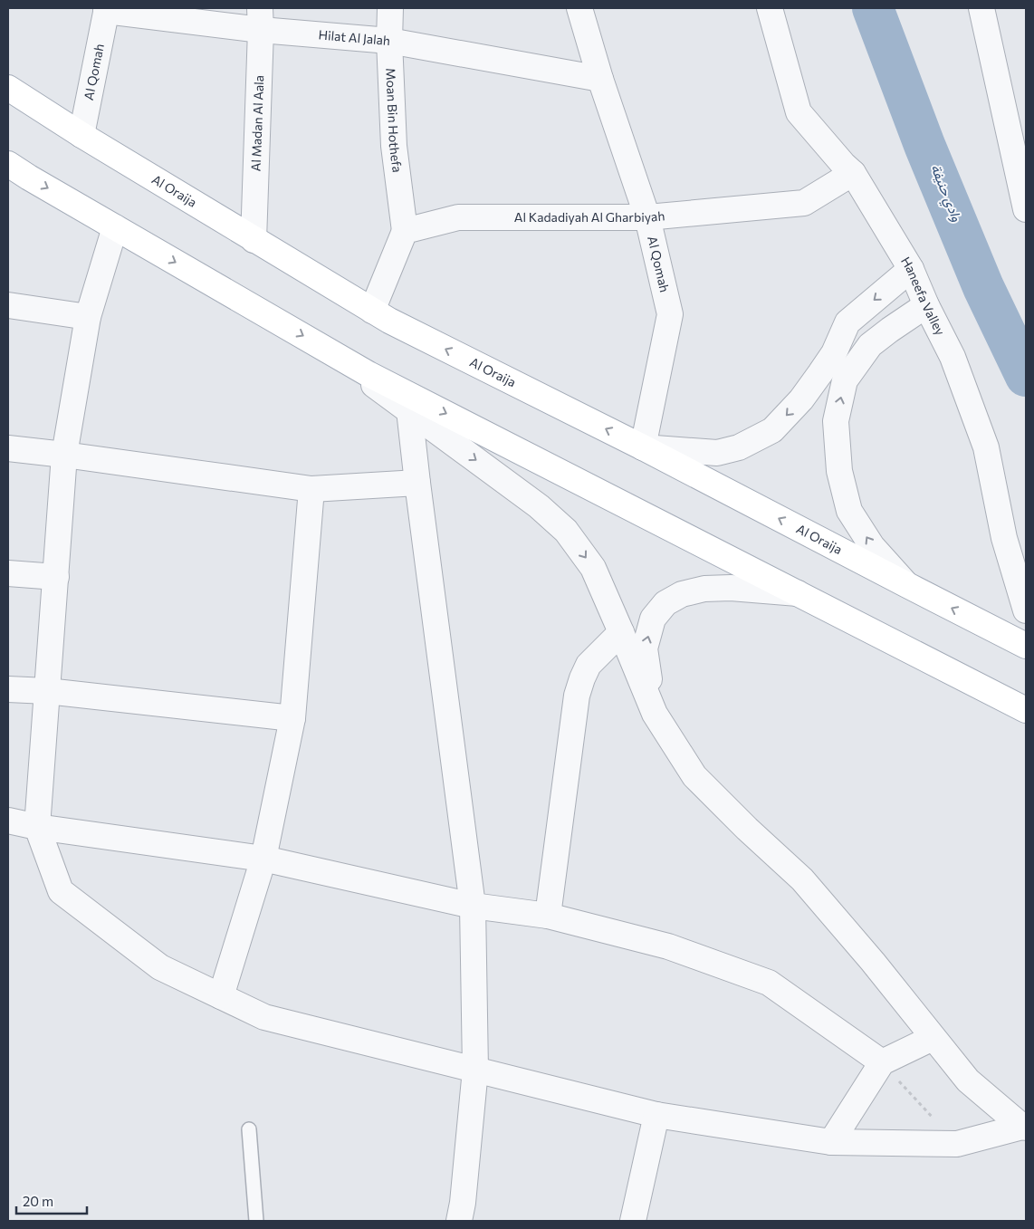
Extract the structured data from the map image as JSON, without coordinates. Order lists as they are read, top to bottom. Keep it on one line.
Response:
{"streets":{"main road":["Al Oraija"],"street":["Hilat Al Jalah","Al Qomah","Moan Bin Hothefa","Al Madan Al Aala","Al Kadadiyah Al Gharbiyah","Haneefa Valley"]},"crossings":[["Hilat Al Jalah","Al Qomah"],["Hilat Al Jalah","Moan Bin Hothefa"],["Hilat Al Jalah","Al Madan Al Aala"],["Al Qomah","Al Oraija"],["Al Qomah","Al Kadadiyah Al Gharbiyah"],["Moan Bin Hothefa","Al Kadadiyah Al Gharbiyah"],["Al Madan Al Aala","Al Oraija"],["Al Kadadiyah Al Gharbiyah","Haneefa Valley"]],"water":["وادي حنيفة"],"scale_bar":"20 m"}
